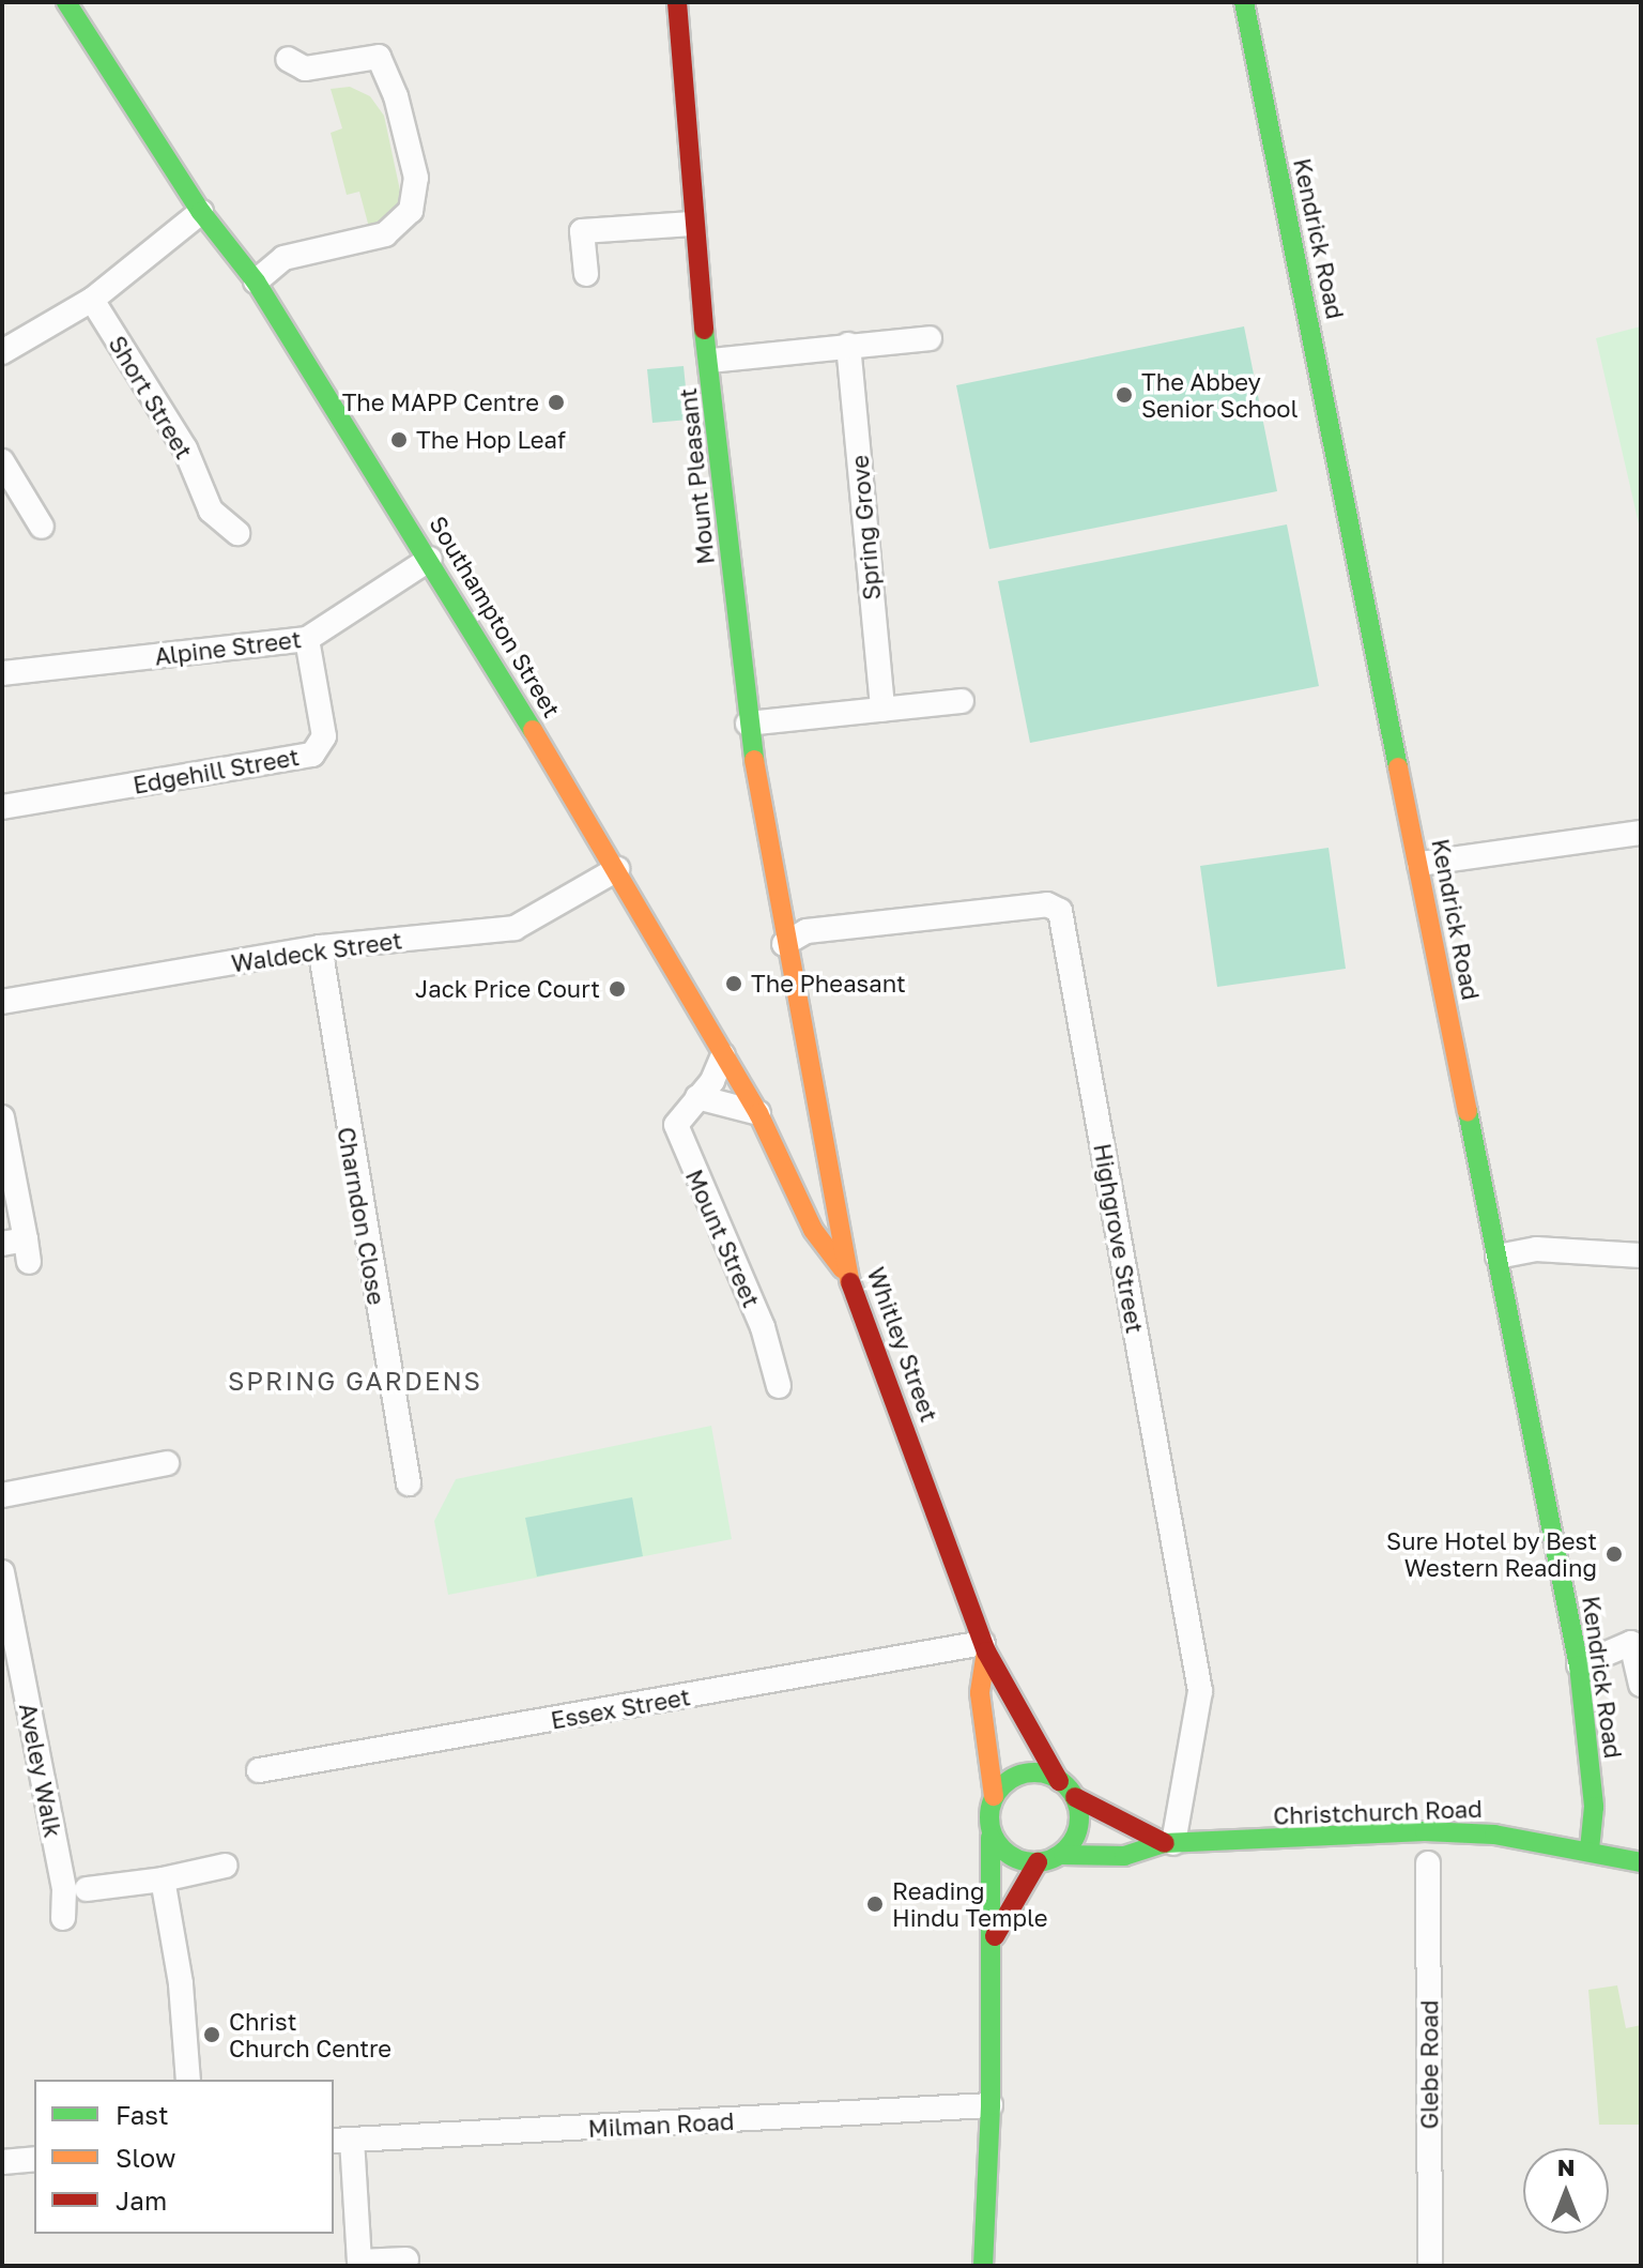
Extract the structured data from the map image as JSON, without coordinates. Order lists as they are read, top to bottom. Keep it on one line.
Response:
{"streets":{"main road":["Kendrick Road","Mount Pleasant","Southampton Street","Whitley Street","Christchurch Road"],"street":["Short Street","Spring Grove","Alpine Street","Edgehill Street","Waldeck Street","Charndon Close","Mount Street","Highgrove Street","Essex Street","Aveley Walk","Glebe Road","Milman Road"]},"crossings":[["Kendrick Road","Christchurch Road"],["Mount Pleasant","Highgrove Street"],["Mount Pleasant","Whitley Street"],["Southampton Street","Alpine Street"],["Southampton Street","Waldeck Street"],["Southampton Street","Mount Street"],["Southampton Street","Whitley Street"],["Alpine Street","Edgehill Street"],["Waldeck Street","Charndon Close"],["Highgrove Street","Whitley Street"],["Highgrove Street","Christchurch Road"],["Whitley Street","Essex Street"],["Whitley Street","Christchurch Road"]],"districts":["SPRING GARDENS"],"places":["The Abbey Senior School","The MAPP Centre","The Hop Leaf","The Pheasant","Jack Price Court","Sure Hotel by Best Western Reading","Reading Hindu Temple","Christ Church Centre"],"legend":["Fast","Slow","Jam"],"north":"top"}
